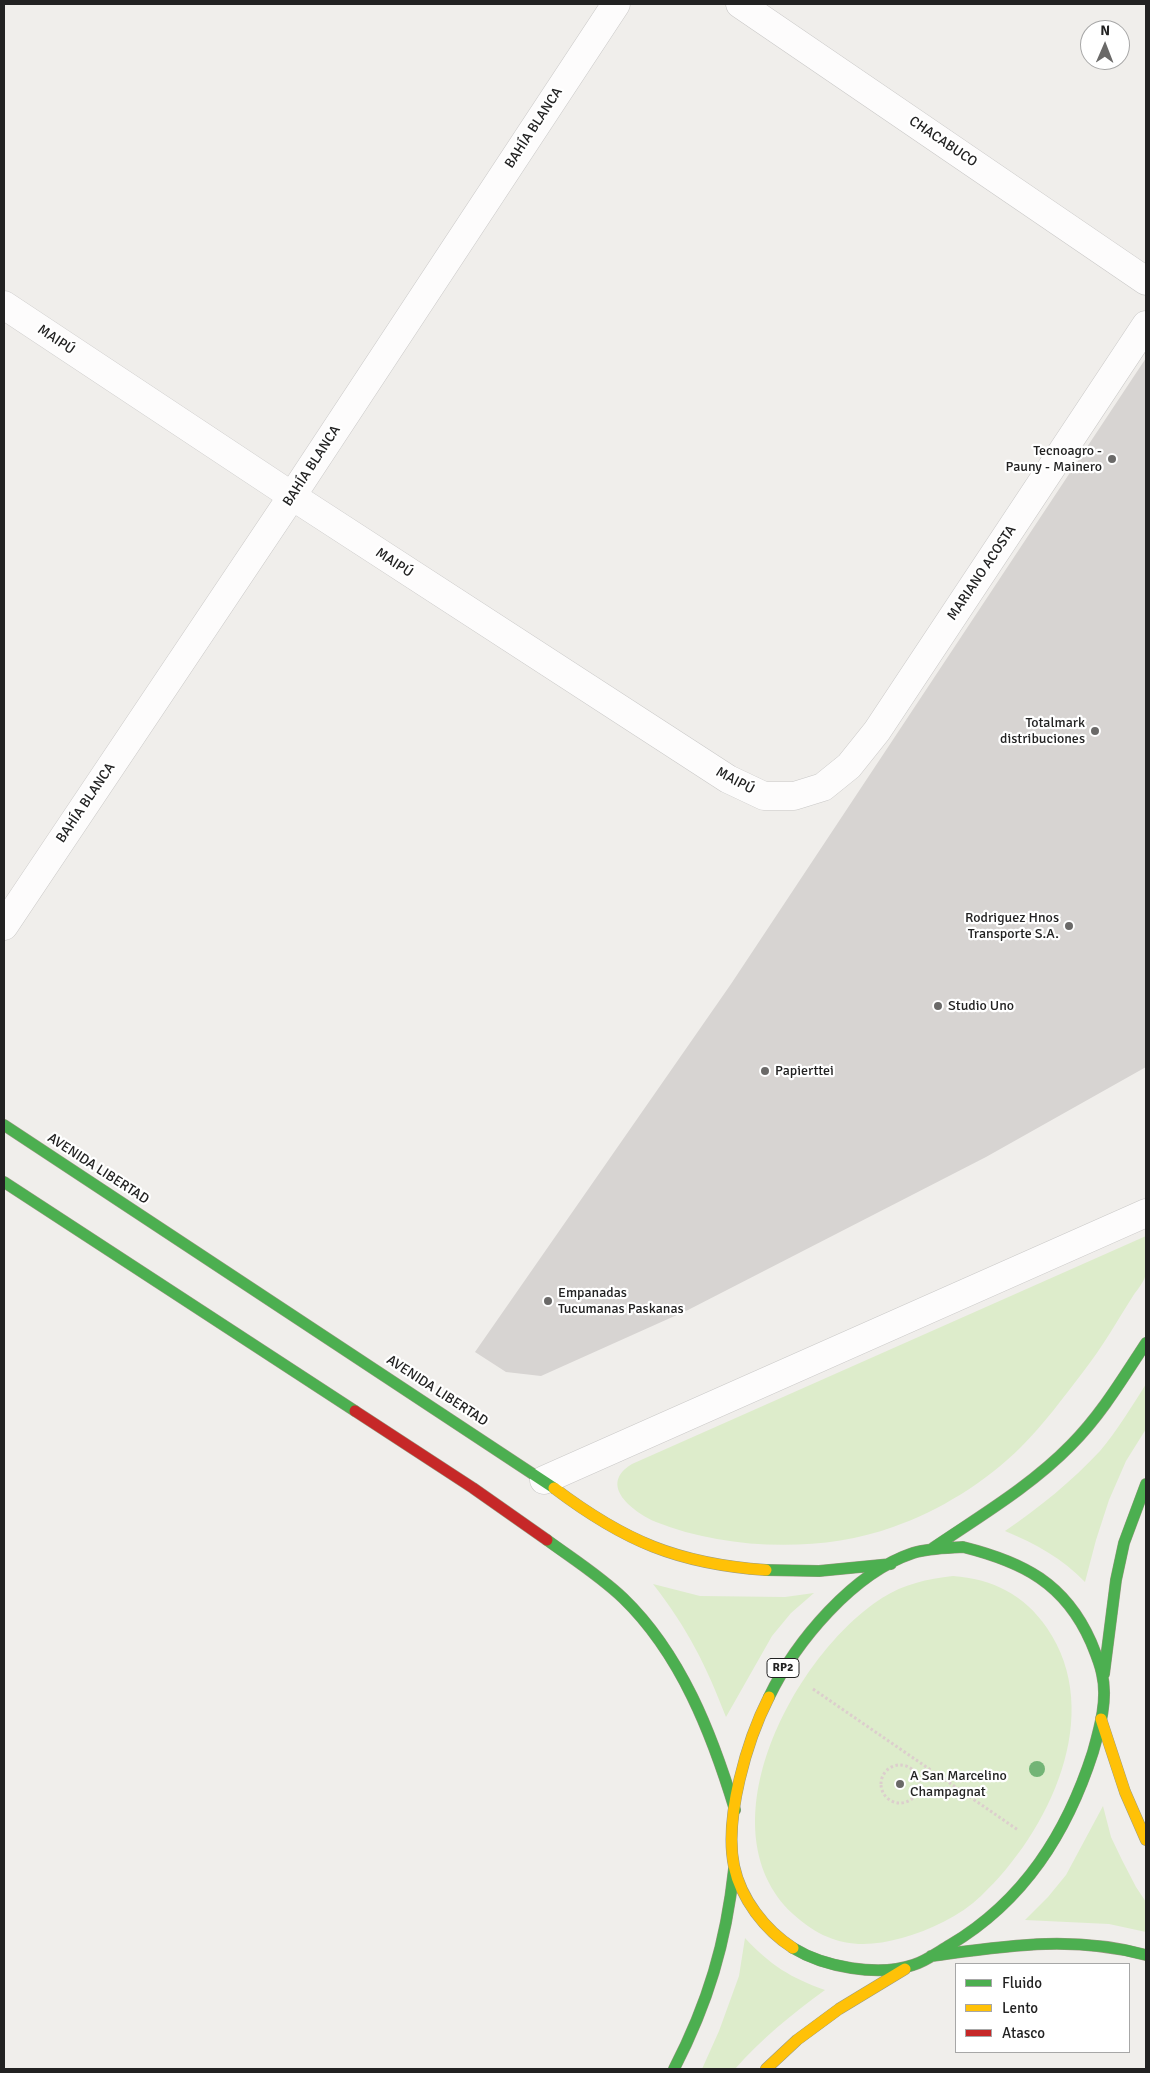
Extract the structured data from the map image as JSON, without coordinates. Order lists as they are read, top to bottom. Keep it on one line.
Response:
{"streets":{"main road":["AVENIDA LIBERTAD","RP2"],"street":["BAHÍA BLANCA","CHACABUCO","MAIPÚ","MARIANO ACOSTA"]},"crossings":[["BAHÍA BLANCA","MAIPÚ"],["MAIPÚ","MARIANO ACOSTA"],["AVENIDA LIBERTAD","RP2"]],"places":["Tecnoagro - Pauny - Mainero","Totalmark distribuciones","Rodriguez Hnos Transporte S.A.","Studio Uno","Papierttei","Empanadas Tucumanas Paskanas","A San Marcelino Champagnat"],"legend":["Fluido","Lento","Atasco"],"north":"top"}
